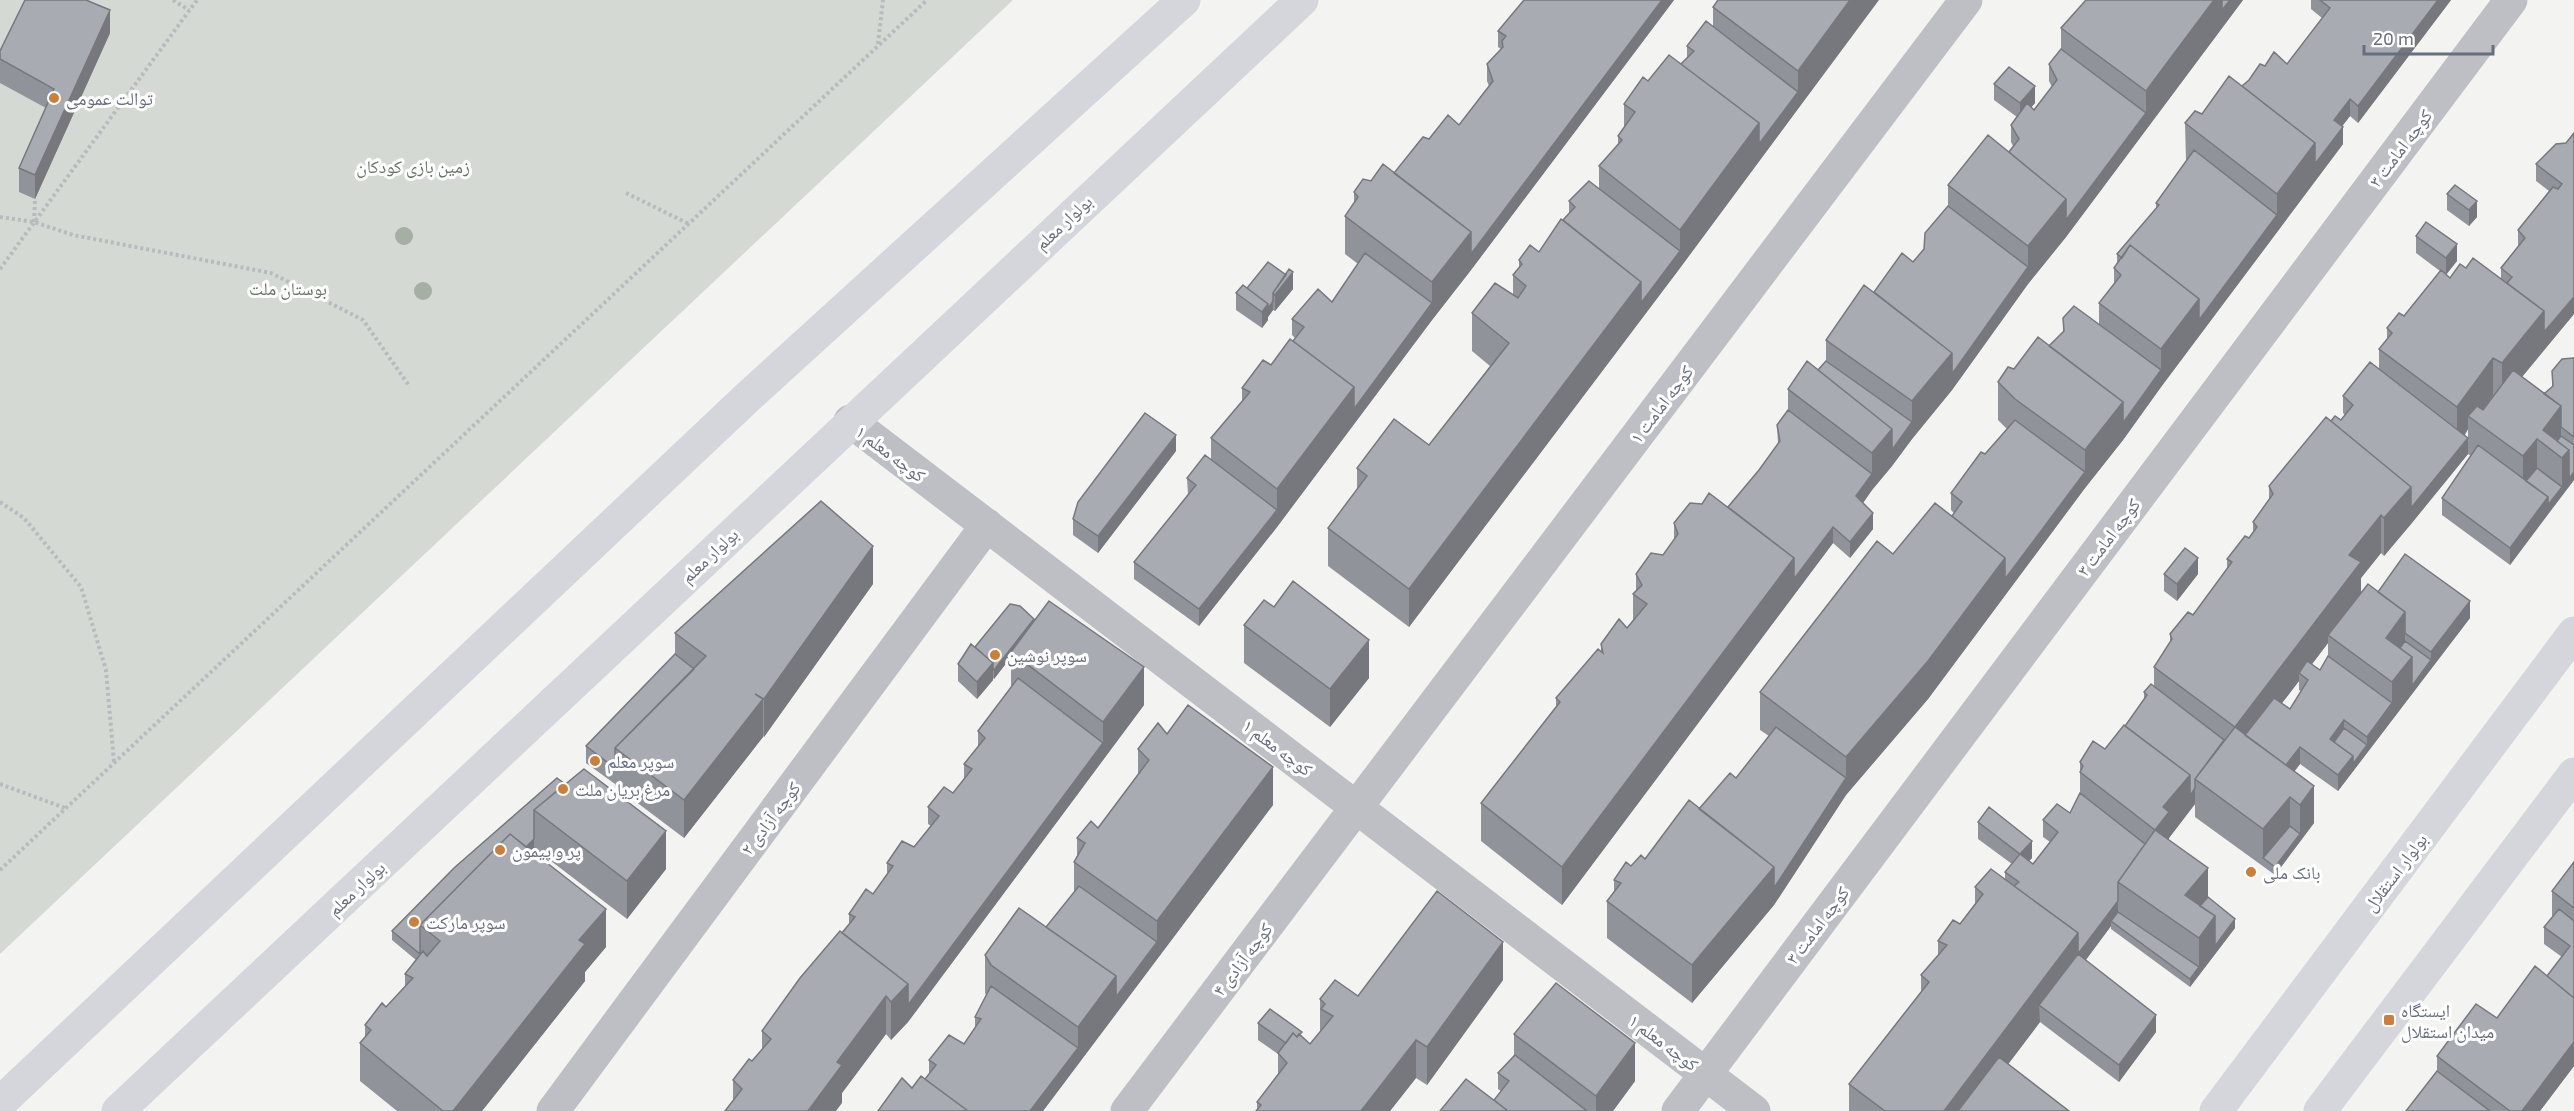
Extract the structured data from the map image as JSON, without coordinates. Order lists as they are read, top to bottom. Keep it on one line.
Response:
{"streets":{"main road":["بولوار معلم","بولوار استقلال"],"street":["کوچه امامت ۳","کوچه امامت ۱","کوچه معلم ۱","کوچه آزادی ۲","کوچه آزادی ۴"]},"crossings":[["کوچه امامت ۳","کوچه معلم ۱"],["بولوار معلم","کوچه معلم ۱"],["کوچه امامت ۱","کوچه معلم ۱"],["کوچه امامت ۱","کوچه آزادی ۴"],["کوچه معلم ۱","کوچه آزادی ۲"],["کوچه معلم ۱","کوچه آزادی ۴"]],"parks":["زمین بازی کودکان","بوستان ملت"],"places":{"other":["توالت عمومی","سوپر نوشین","سوپر معلم","مرغ بریان ملت","پر و پیمون","بانک ملی","سوپر مارکت"],"transit":["ایستگاه میدان استقلال"]},"scale_bar":"20 m"}
